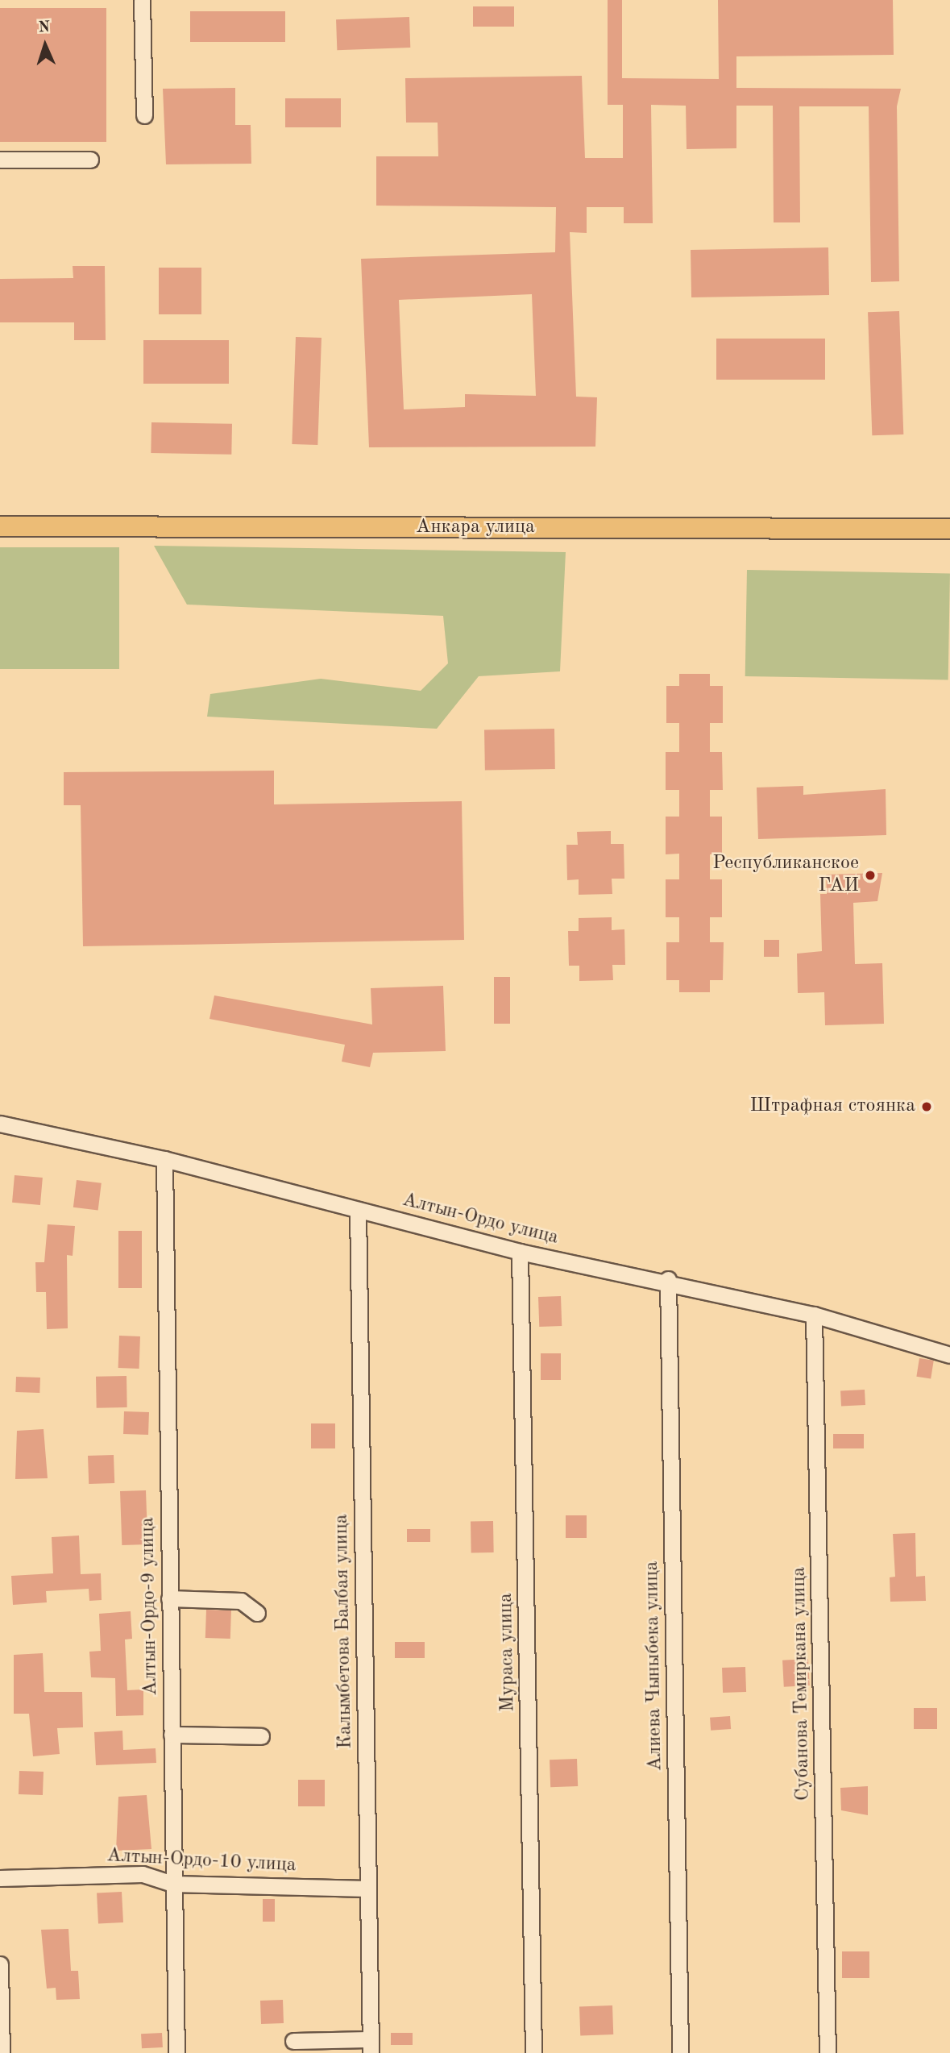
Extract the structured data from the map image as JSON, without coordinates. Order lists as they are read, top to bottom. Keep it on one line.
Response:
{"streets":{"main road":["Анкара улица"],"street":["Алтын-Ордо улица","Алтын-Ордо-9 улица","Калымбетова Балбая улица","Мураса улица","Алиева Чыныбека улица","Субанова Темиркана улица","Алтын-Ордо-10 улица"]},"crossings":[["Алтын-Ордо улица","Алтын-Ордо-9 улица"],["Алтын-Ордо улица","Калымбетова Балбая улица"],["Алтын-Ордо улица","Мураса улица"],["Алтын-Ордо улица","Алиева Чыныбека улица"],["Алтын-Ордо улица","Субанова Темиркана улица"],["Алтын-Ордо-9 улица","Алтын-Ордо-10 улица"],["Калымбетова Балбая улица","Алтын-Ордо-10 улица"]],"places":["Республиканское ГАИ","Штрафная стоянка"],"north":"top"}
